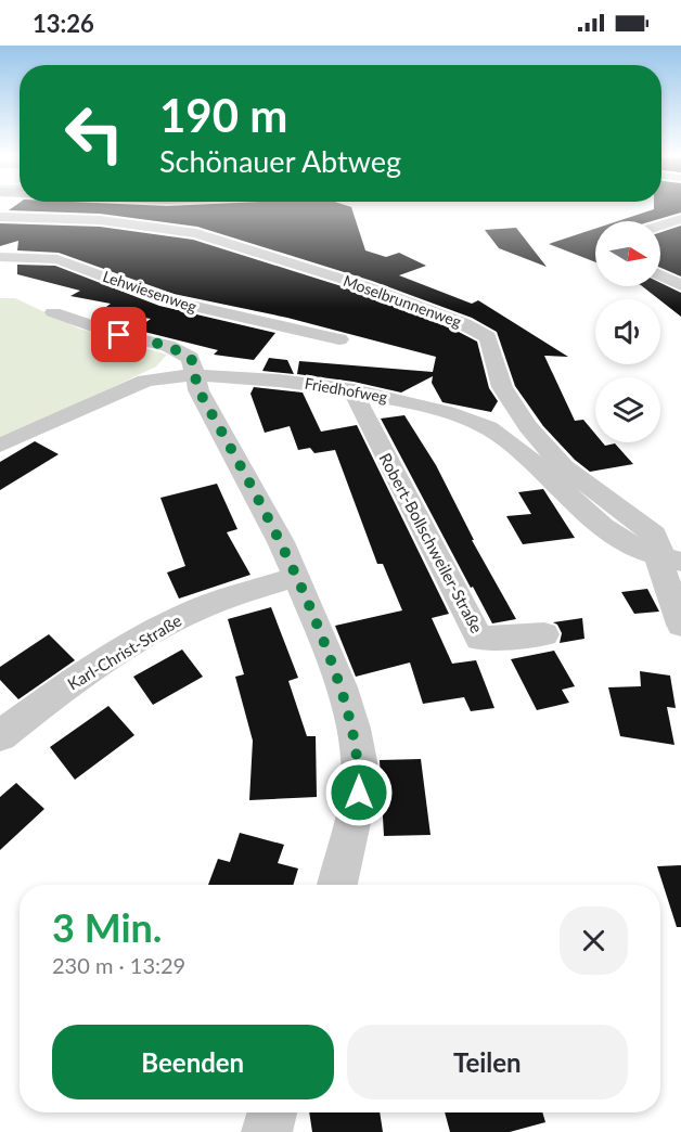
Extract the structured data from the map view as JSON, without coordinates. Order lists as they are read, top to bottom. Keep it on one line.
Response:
{"streets":{"street":["Lehwiesenweg","Moselbrunnenweg","Friedhofweg","Robert-Bollschweiler-Straße","Karl-Christ-Straße"]},"crossings":[["Moselbrunnenweg","Friedhofweg"],["Friedhofweg","Robert-Bollschweiler-Straße"]],"north":"right","page":{"status":"13:26","turn":["190 m","Schönauer Abtweg"],"heading":["3 Min.","230 m · 13:29"],"buttons":["Beenden","Teilen"]}}
